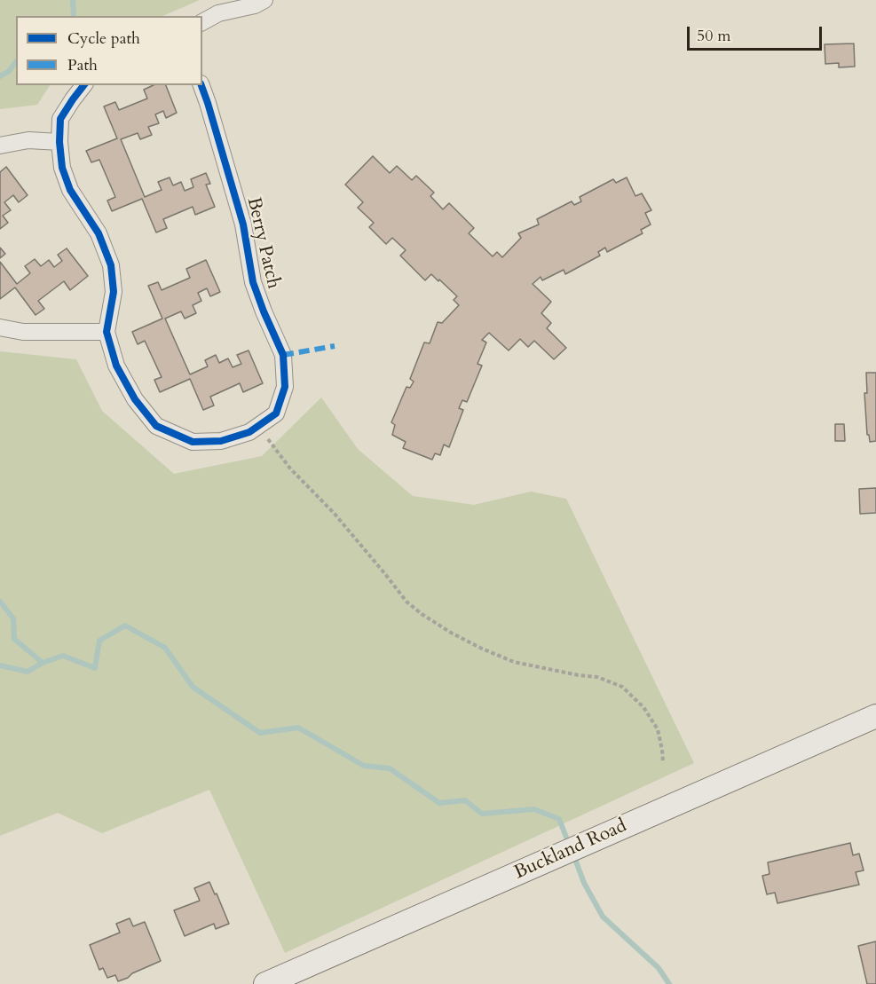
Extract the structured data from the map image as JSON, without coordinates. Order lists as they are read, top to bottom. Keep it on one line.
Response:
{"streets":{"main road":["Buckland Road"],"street":["Berry Patch"]},"legend":["Cycle path","Path"],"scale_bar":"50 m"}
